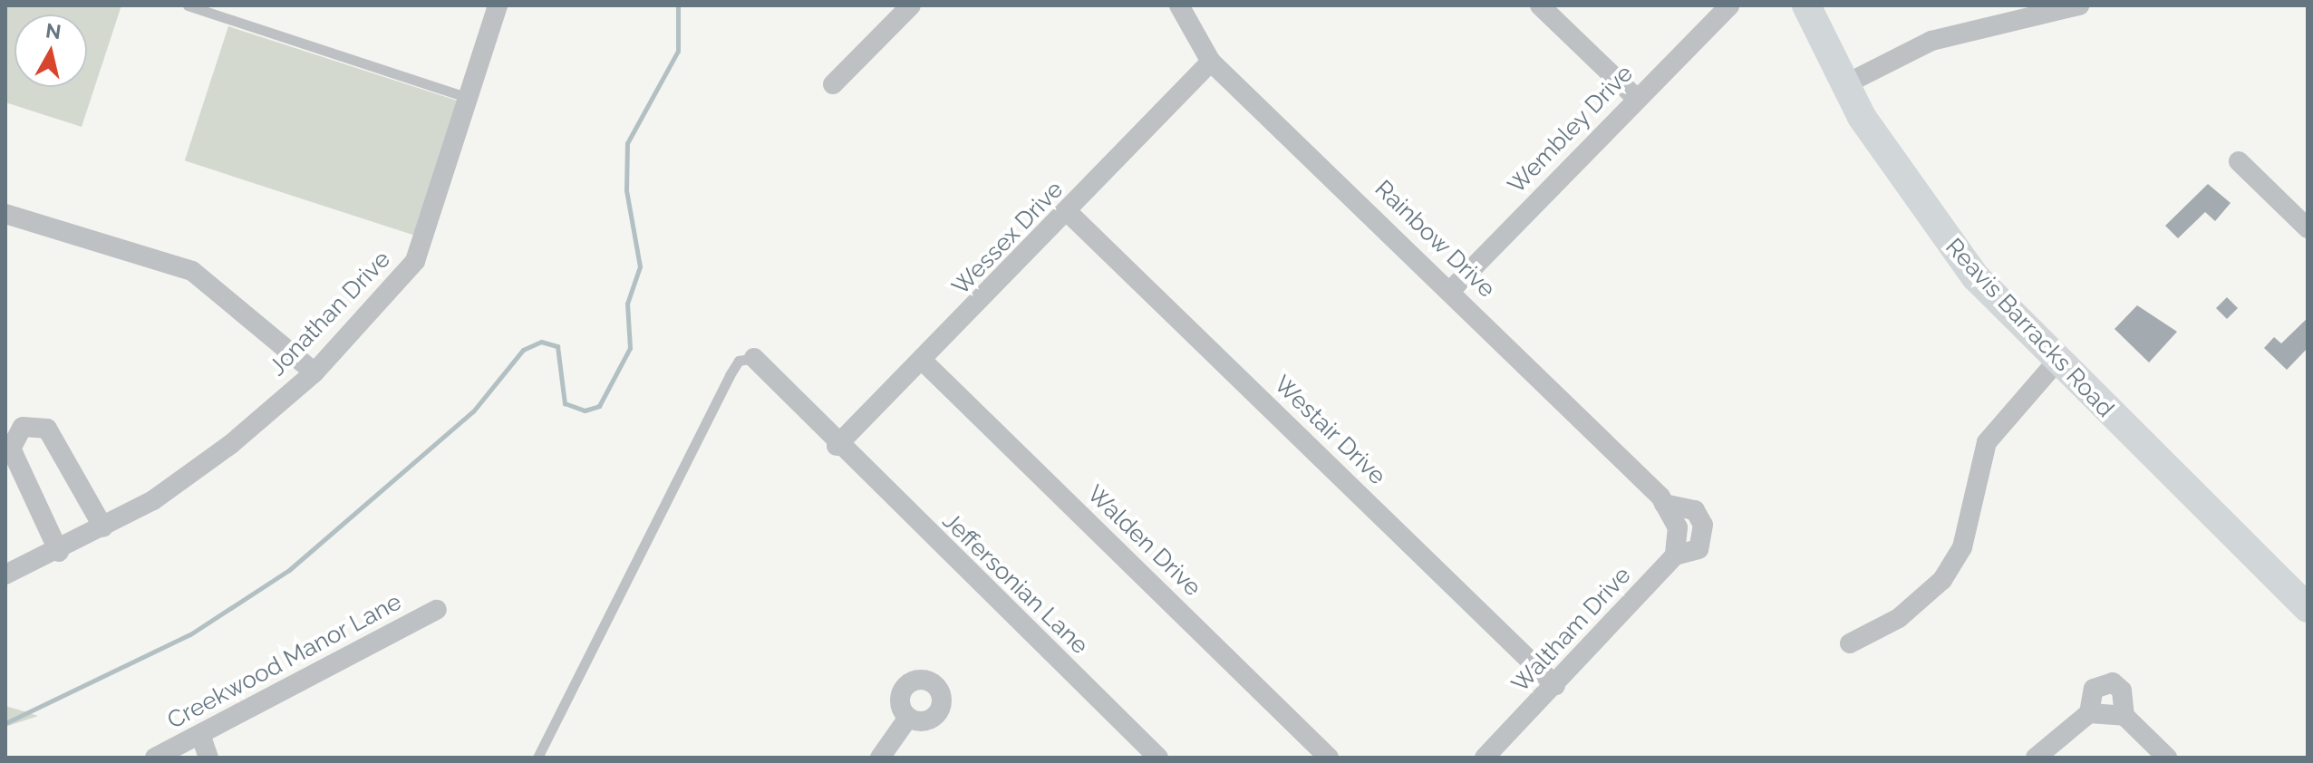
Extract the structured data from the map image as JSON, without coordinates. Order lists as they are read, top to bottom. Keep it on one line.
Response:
{"streets":{"main road":["Reavis Barracks Road"],"street":["Wembley Drive","Wessex Drive","Rainbow Drive","Jonathan Drive","Westair Drive","Walden Drive","Jeffersonian Lane","Waltham Drive","Creekwood Manor Lane"]},"crossings":[["Wembley Drive","Rainbow Drive"],["Wessex Drive","Rainbow Drive"],["Wessex Drive","Westair Drive"],["Wessex Drive","Walden Drive"],["Wessex Drive","Jeffersonian Lane"],["Rainbow Drive","Waltham Drive"],["Westair Drive","Waltham Drive"]],"north":"top"}
